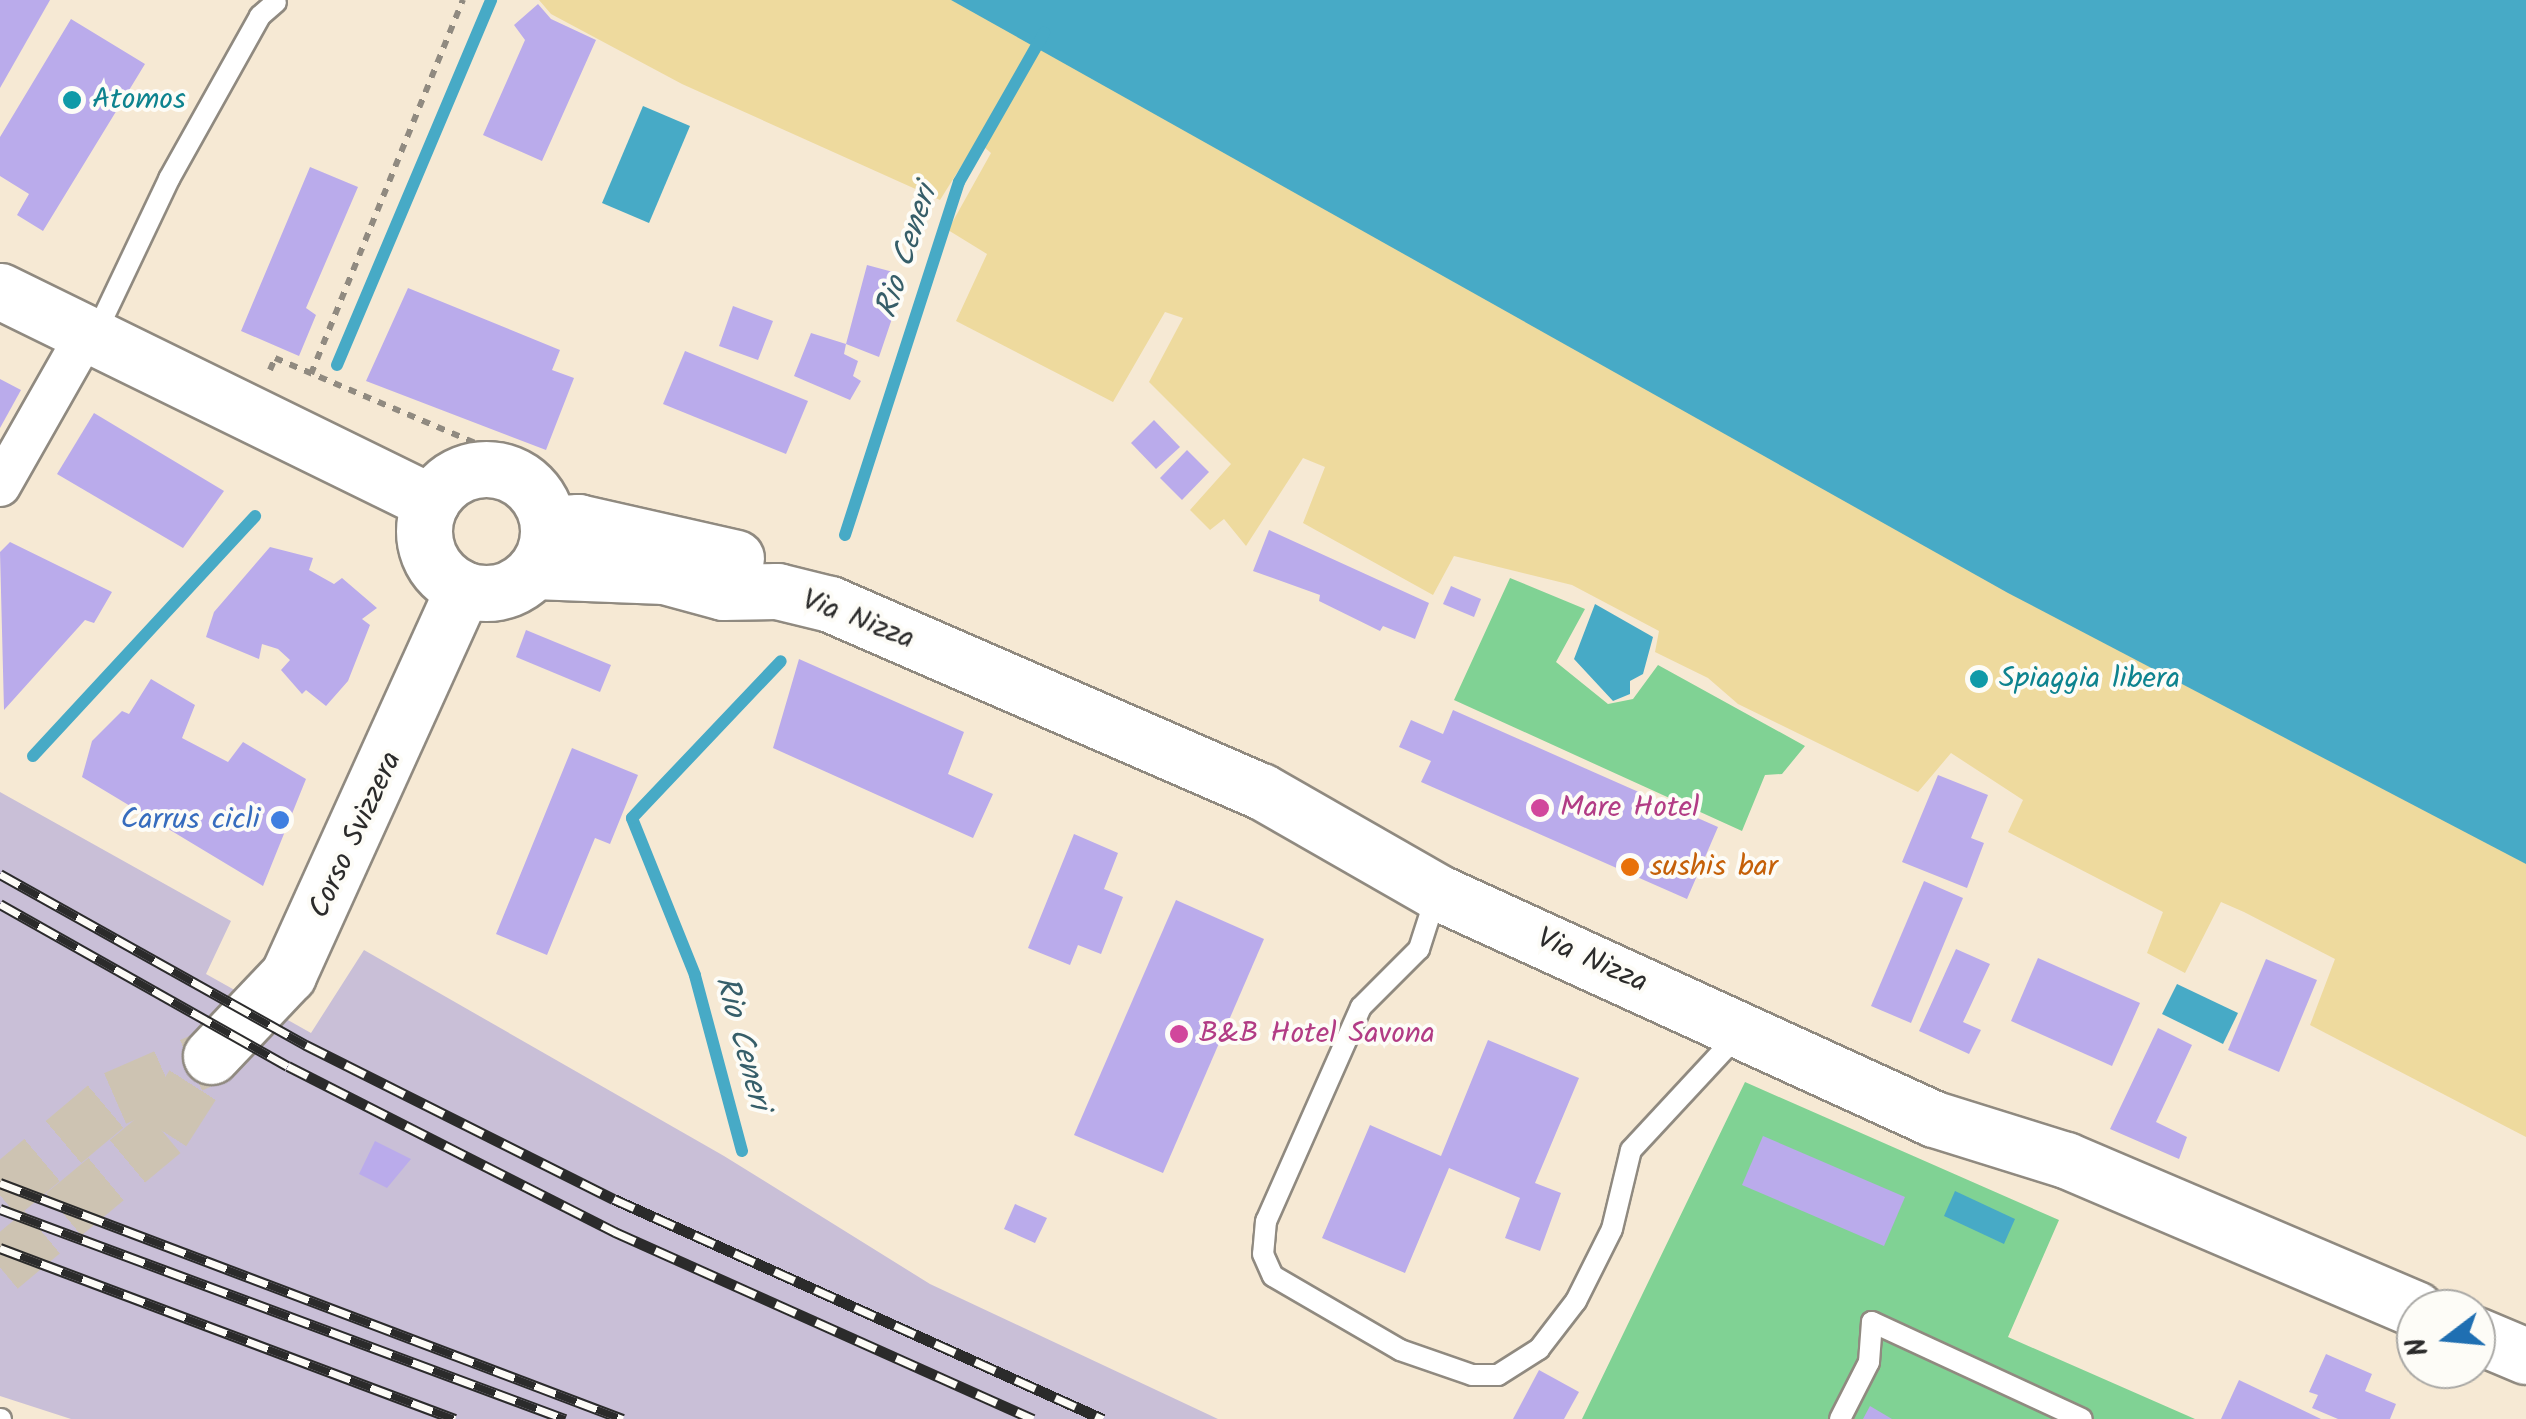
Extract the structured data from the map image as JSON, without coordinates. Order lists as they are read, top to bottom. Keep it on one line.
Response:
{"streets":{"main road":["Via Nizza","Corso Svizzera"]},"crossings":[["Via Nizza","Corso Svizzera"]],"water":["Rio Ceneri"],"places":["Atomos","Spiaggia libera","Mare Hotel","Carrus cicli","sushis bar","B&B Hotel Savona"],"north":"left"}
